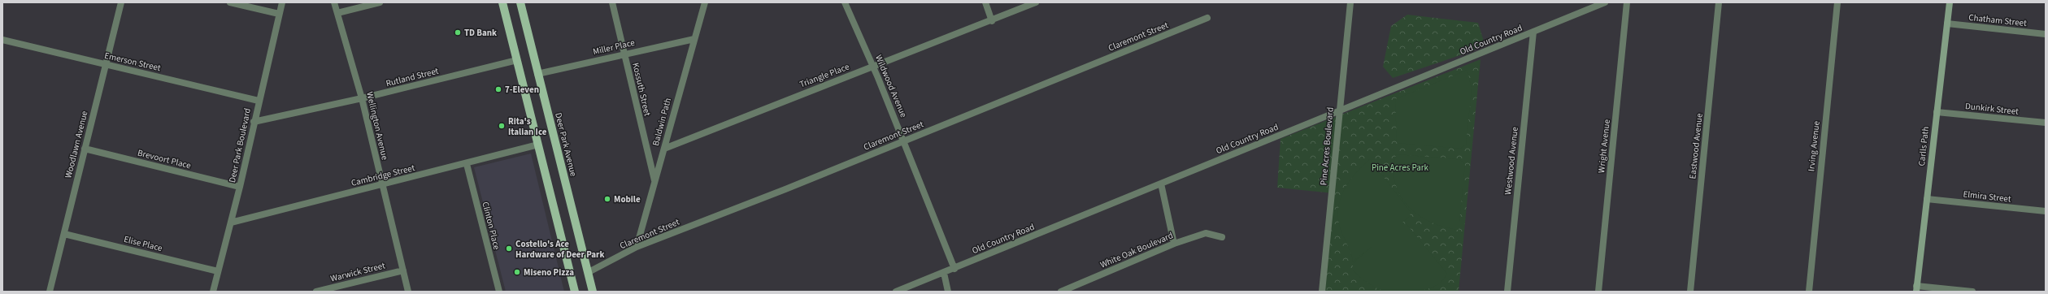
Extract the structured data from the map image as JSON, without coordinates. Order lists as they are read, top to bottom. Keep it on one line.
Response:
{"streets":{"main road":["Deer Park Avenue"],"street":["Chatham Street","Claremont Street","Old Country Road","Miller Place","Emerson Street","Triangle Place","Rutland Street","Wildwood Avenue","Kossuth Street","Dunkirk Street","Baldwin Path","Wellington Avenue","Woodlawn Avenue","Deer Park Boulevard","Pine Acres Boulevard","Wright Avenue","Eastwood Avenue","Irving Avenue","Carlls Path","Brevoort Place","Westwood Avenue","Cambridge Street","Elmira Street","Clinton Place","Elise Place","White Oak Boulevard","Warwick Street"]},"crossings":[["Chatham Street","Carlls Path"],["Claremont Street","Wildwood Avenue"],["Claremont Street","Baldwin Path"],["Claremont Street","Deer Park Avenue"],["Old Country Road","Wildwood Avenue"],["Old Country Road","Pine Acres Boulevard"],["Old Country Road","Westwood Avenue"],["Miller Place","Kossuth Street"],["Miller Place","Baldwin Path"],["Miller Place","Deer Park Avenue"],["Emerson Street","Woodlawn Avenue"],["Emerson Street","Deer Park Boulevard"],["Triangle Place","Wildwood Avenue"],["Triangle Place","Baldwin Path"],["Rutland Street","Wellington Avenue"],["Rutland Street","Deer Park Boulevard"],["Kossuth Street","Baldwin Path"],["Dunkirk Street","Carlls Path"],["Wellington Avenue","Cambridge Street"],["Wellington Avenue","Warwick Street"],["Woodlawn Avenue","Brevoort Place"],["Woodlawn Avenue","Elise Place"],["Deer Park Boulevard","Brevoort Place"],["Deer Park Boulevard","Cambridge Street"],["Deer Park Boulevard","Elise Place"],["Carlls Path","Elmira Street"],["Cambridge Street","Clinton Place"]],"parks":["Pine Acres Park"],"places":["TD Bank","7-Eleven","Rita's Italian Ice","Mobile","Costello's Ace Hardware of Deer Park","Miseno Pizza"]}
